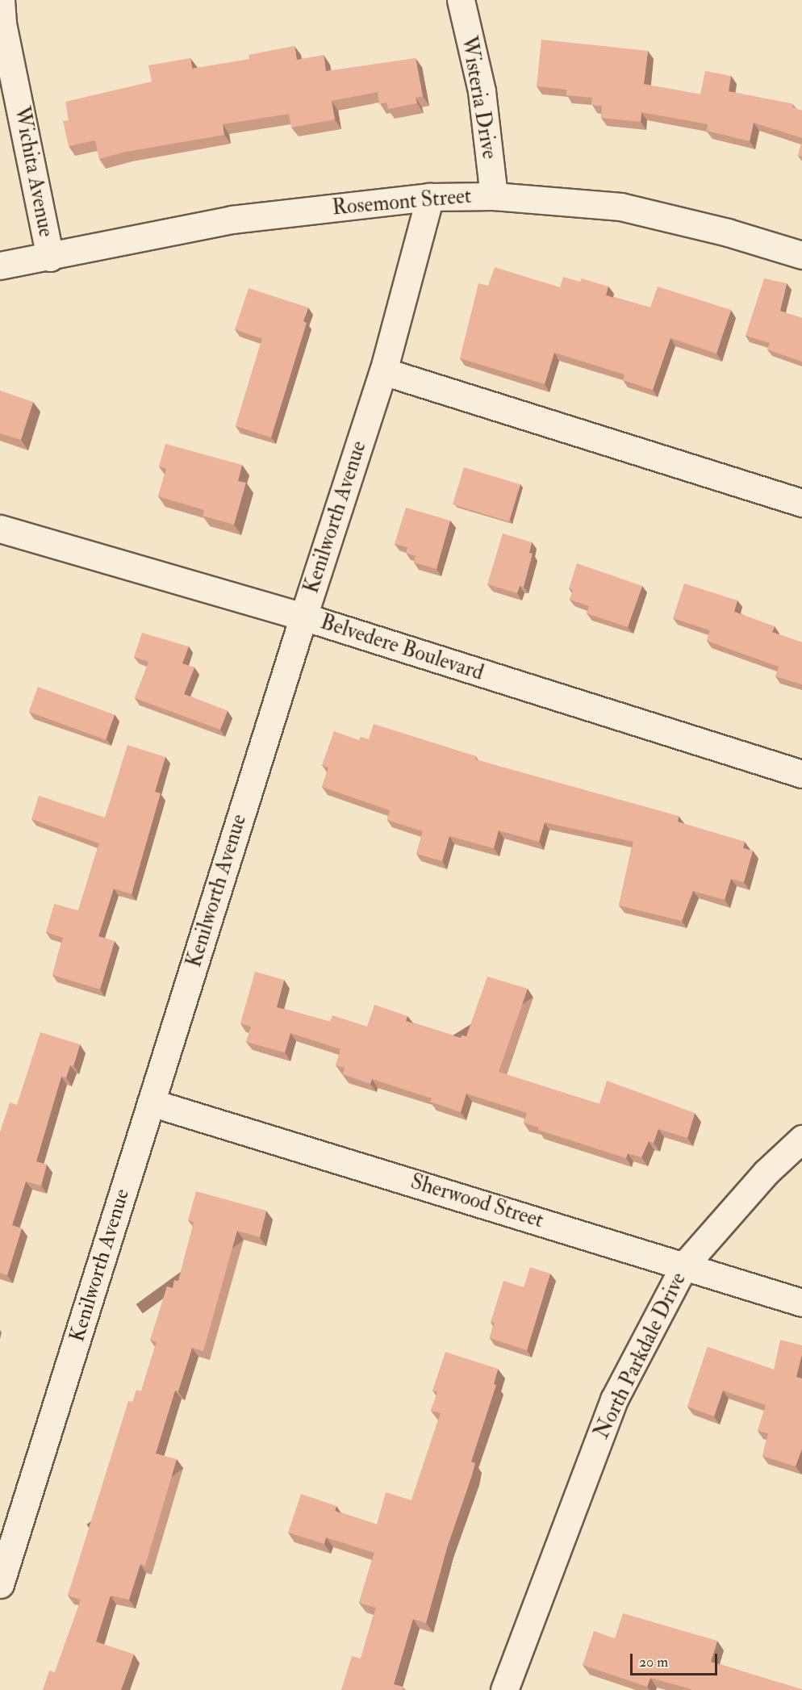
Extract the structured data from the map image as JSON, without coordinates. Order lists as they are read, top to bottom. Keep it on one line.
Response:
{"streets":{"street":["Wisteria Drive","Wichita Avenue","Rosemont Street","Kenilworth Avenue","Belvedere Boulevard","Sherwood Street","North Parkdale Drive"]},"crossings":[["Wisteria Drive","Rosemont Street"],["Wichita Avenue","Rosemont Street"],["Rosemont Street","Kenilworth Avenue"],["Kenilworth Avenue","Belvedere Boulevard"],["Kenilworth Avenue","Sherwood Street"],["Sherwood Street","North Parkdale Drive"]],"scale_bar":"20 m"}
